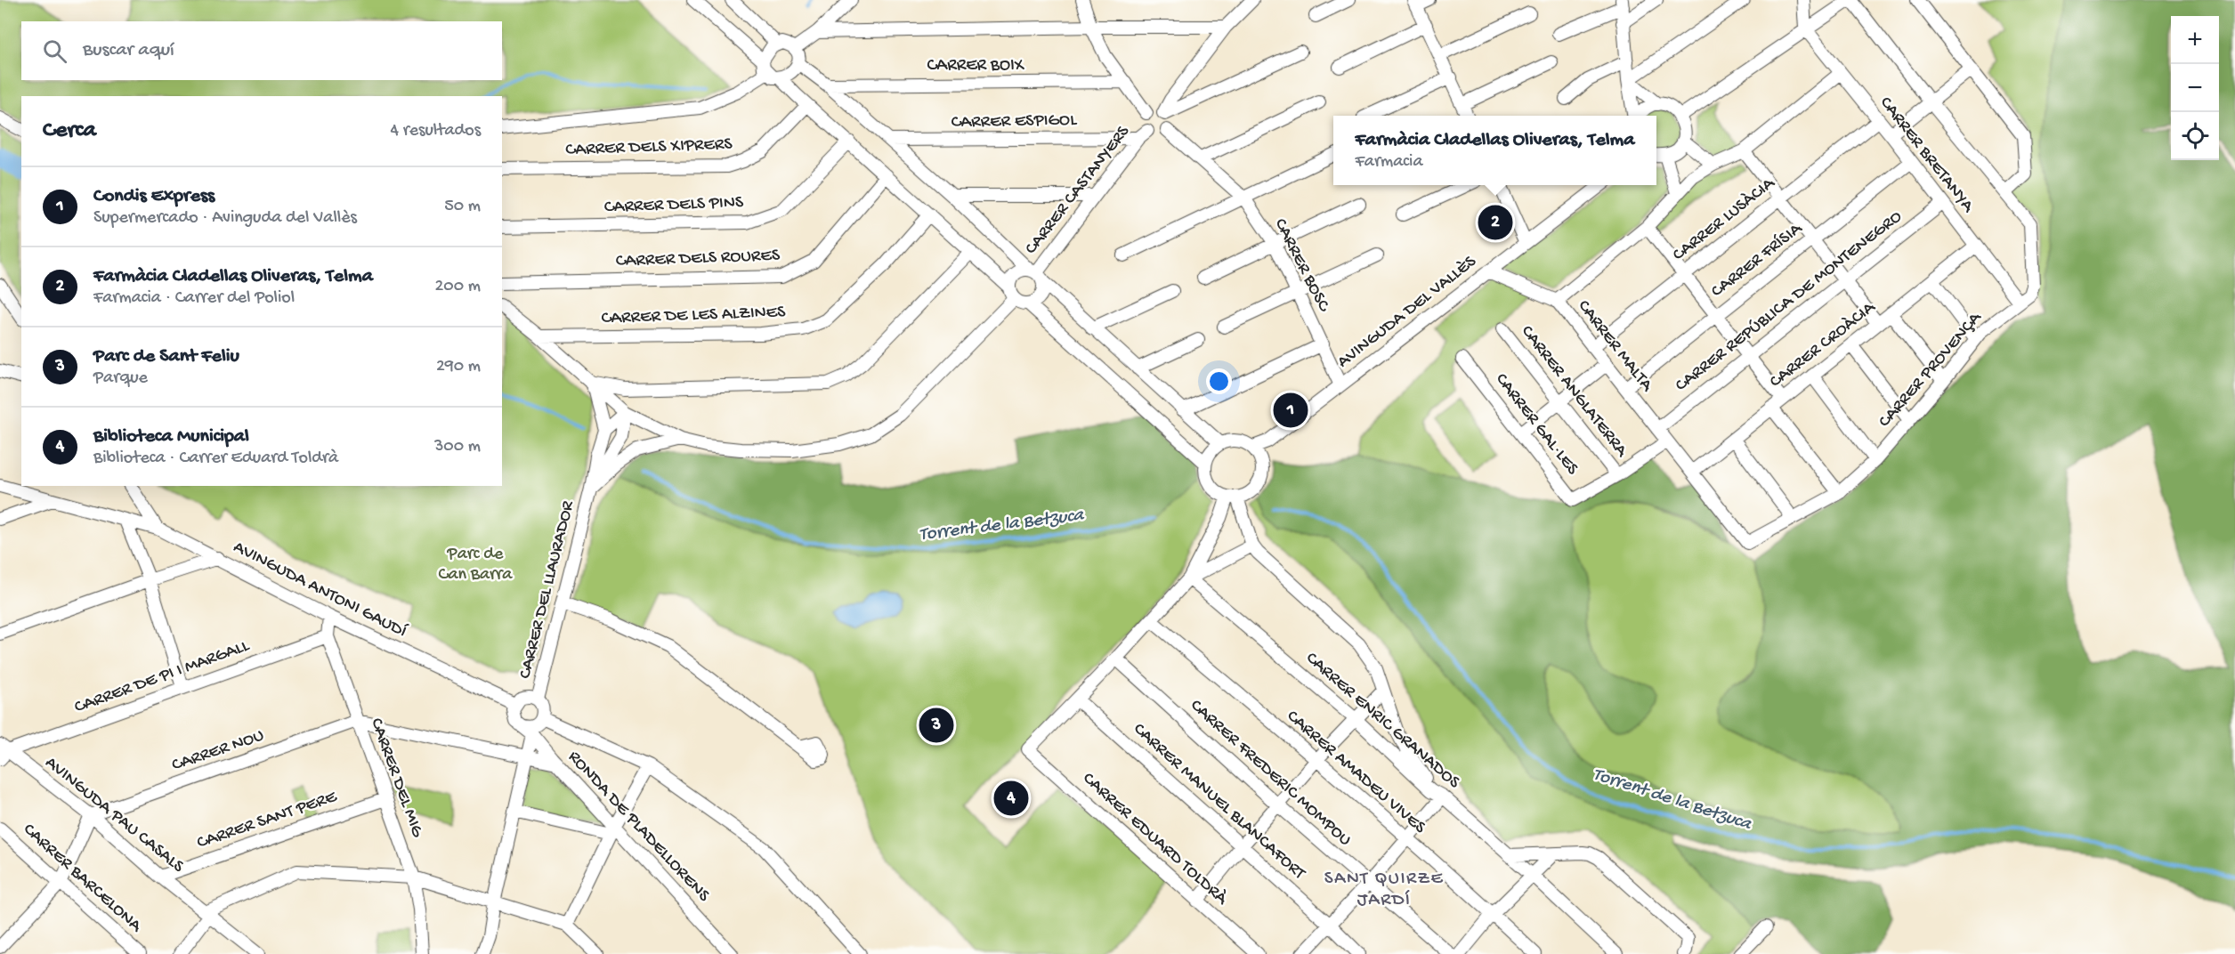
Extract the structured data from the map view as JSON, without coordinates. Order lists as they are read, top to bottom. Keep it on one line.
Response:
{"streets":{"street":["CARRER BOIX","CARRER ESPIGOL","CARRER DELS XIPRERS","CARRER BRETANYA","CARRER CASTANYERS","CARRER DELS PINS","CARRER LUSÀCIA","CARRER DELS ROURES","CARRER FRÍSIA","CARRER BOSC","CARRER REPÚBLICA DE MONTENEGRO","AVINGUDA DEL VALLÈS","CARRER DE LES ALZINES","CARRER CROÀCIA","CARRER MALTA","CARRER PROVENÇA","CARRER ANGLATERRA","CARRER GAL·LES","AVINGUDA ANTONI GAUDÍ","CARRER DEL LLAURADOR","CARRER DE PI I MARGALL","CARRER ENRIC GRANADOS","CARRER NOU","CARRER AMADEU VIVES","CARRER FREDERIC MOMPOU","CARRER DEL MIG","CARRER MANUEL BLANCAFORT","AVINGUDA PAU CASALS","CARRER SANT PERE","RONDA DE PLADELLORENS","CARRER EDUARD TOLDRÀ","CARRER BARCELONA"]},"crossings":[["CARRER ESPIGOL","CARRER CASTANYERS"],["CARRER ESPIGOL","CARRER BOSC"],["CARRER BRETANYA","CARRER LUSÀCIA"],["CARRER BRETANYA","CARRER FRÍSIA"],["CARRER BRETANYA","CARRER REPÚBLICA DE MONTENEGRO"],["CARRER BRETANYA","CARRER CROÀCIA"],["CARRER BRETANYA","CARRER PROVENÇA"],["CARRER CASTANYERS","CARRER BOSC"],["CARRER LUSÀCIA","CARRER MALTA"],["CARRER FRÍSIA","CARRER MALTA"],["CARRER BOSC","AVINGUDA DEL VALLÈS"],["CARRER REPÚBLICA DE MONTENEGRO","CARRER MALTA"],["AVINGUDA DEL VALLÈS","CARRER MALTA"],["CARRER CROÀCIA","CARRER MALTA"],["CARRER MALTA","CARRER PROVENÇA"],["CARRER MALTA","CARRER GAL·LES"],["CARRER ANGLATERRA","CARRER GAL·LES"],["AVINGUDA ANTONI GAUDÍ","CARRER DEL LLAURADOR"],["AVINGUDA ANTONI GAUDÍ","CARRER DEL MIG"],["AVINGUDA ANTONI GAUDÍ","RONDA DE PLADELLORENS"],["CARRER DEL LLAURADOR","RONDA DE PLADELLORENS"],["CARRER DE PI I MARGALL","CARRER DEL MIG"],["CARRER DE PI I MARGALL","AVINGUDA PAU CASALS"],["CARRER NOU","CARRER DEL MIG"],["CARRER NOU","AVINGUDA PAU CASALS"],["CARRER DEL MIG","CARRER SANT PERE"],["CARRER MANUEL BLANCAFORT","CARRER EDUARD TOLDRÀ"],["AVINGUDA PAU CASALS","CARRER SANT PERE"]],"districts":["SANT QUIRZE JARDÍ"],"water":["Torrent de la Betzuca"],"parks":["Parc de Can Barra"],"page":{"map_buttons":["+","−"],"search":"Buscar aquí","heading":["Cerca","4 resultados"],"popup":["Farmàcia Cladellas Oliveras, Telma","Farmacia"],"list":[{"mark":"1","name":"Condis Express","note":"Supermercado · Avinguda del Vallès","value":"50 m"},{"mark":"2","name":"Farmàcia Cladellas Oliveras, Telma","note":"Farmacia · Carrer del Poliol","value":"200 m"},{"mark":"3","name":"Parc de Sant Feliu","note":"Parque","value":"290 m"},{"mark":"4","name":"Biblioteca Municipal","note":"Biblioteca · Carrer Eduard Toldrà","value":"300 m"}],"pins":["2","1","3","4"]}}
